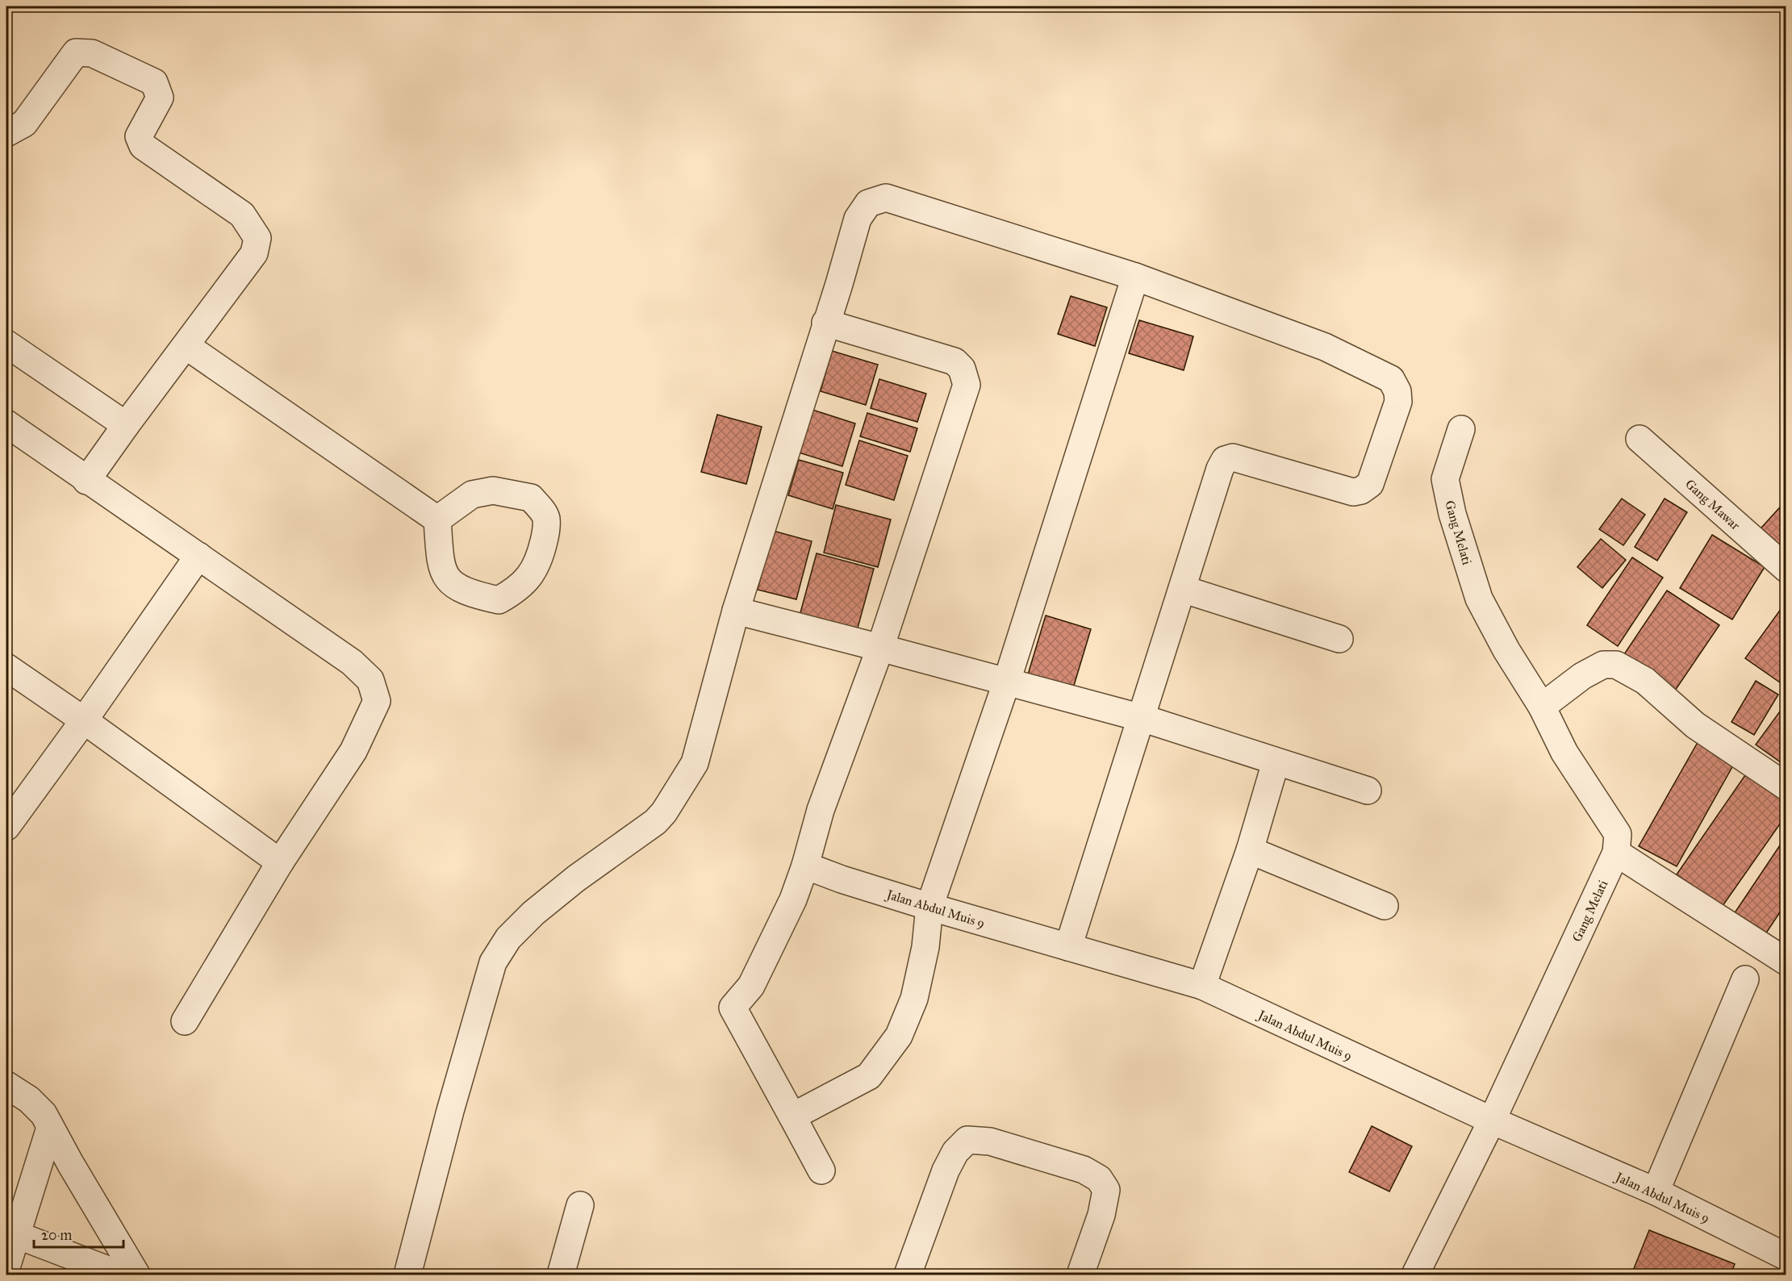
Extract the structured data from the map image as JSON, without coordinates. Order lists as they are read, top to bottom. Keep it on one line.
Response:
{"streets":{"street":["Gang Mawar","Gang Melati","Jalan Abdul Muis 9"]},"crossings":[["Gang Melati","Jalan Abdul Muis 9"]],"scale_bar":"20 m"}
